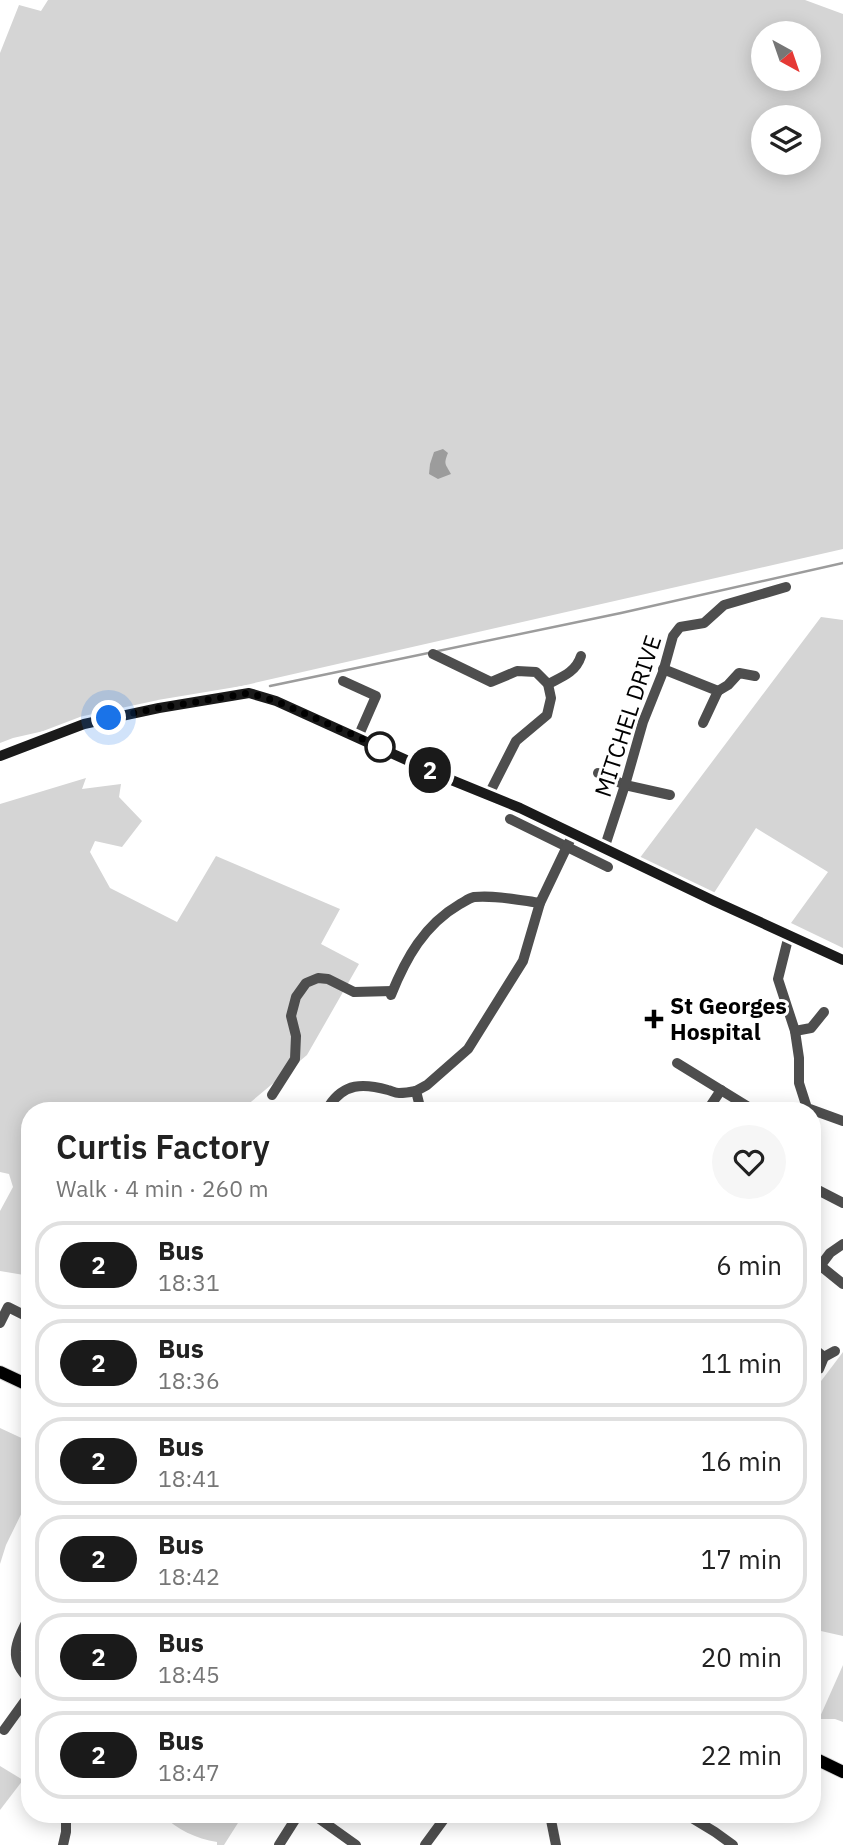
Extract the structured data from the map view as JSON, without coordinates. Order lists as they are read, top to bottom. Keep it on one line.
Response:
{"streets":{"street":["MITCHEL DRIVE"]},"places":{"health":["St Georges Hospital"]},"lines":["bus line 2"],"north":"bottom right","page":{"on_map":"2","heading":["Curtis Factory","Walk · 4 min · 260 m"],"list":[{"mark":"2","name":"Bus","note":"18:31","value":"6 min"},{"mark":"2","name":"Bus","note":"18:36","value":"11 min"},{"mark":"2","name":"Bus","note":"18:41","value":"16 min"},{"mark":"2","name":"Bus","note":"18:42","value":"17 min"},{"mark":"2","name":"Bus","note":"18:45","value":"20 min"},{"mark":"2","name":"Bus","note":"18:47","value":"22 min"}]}}
